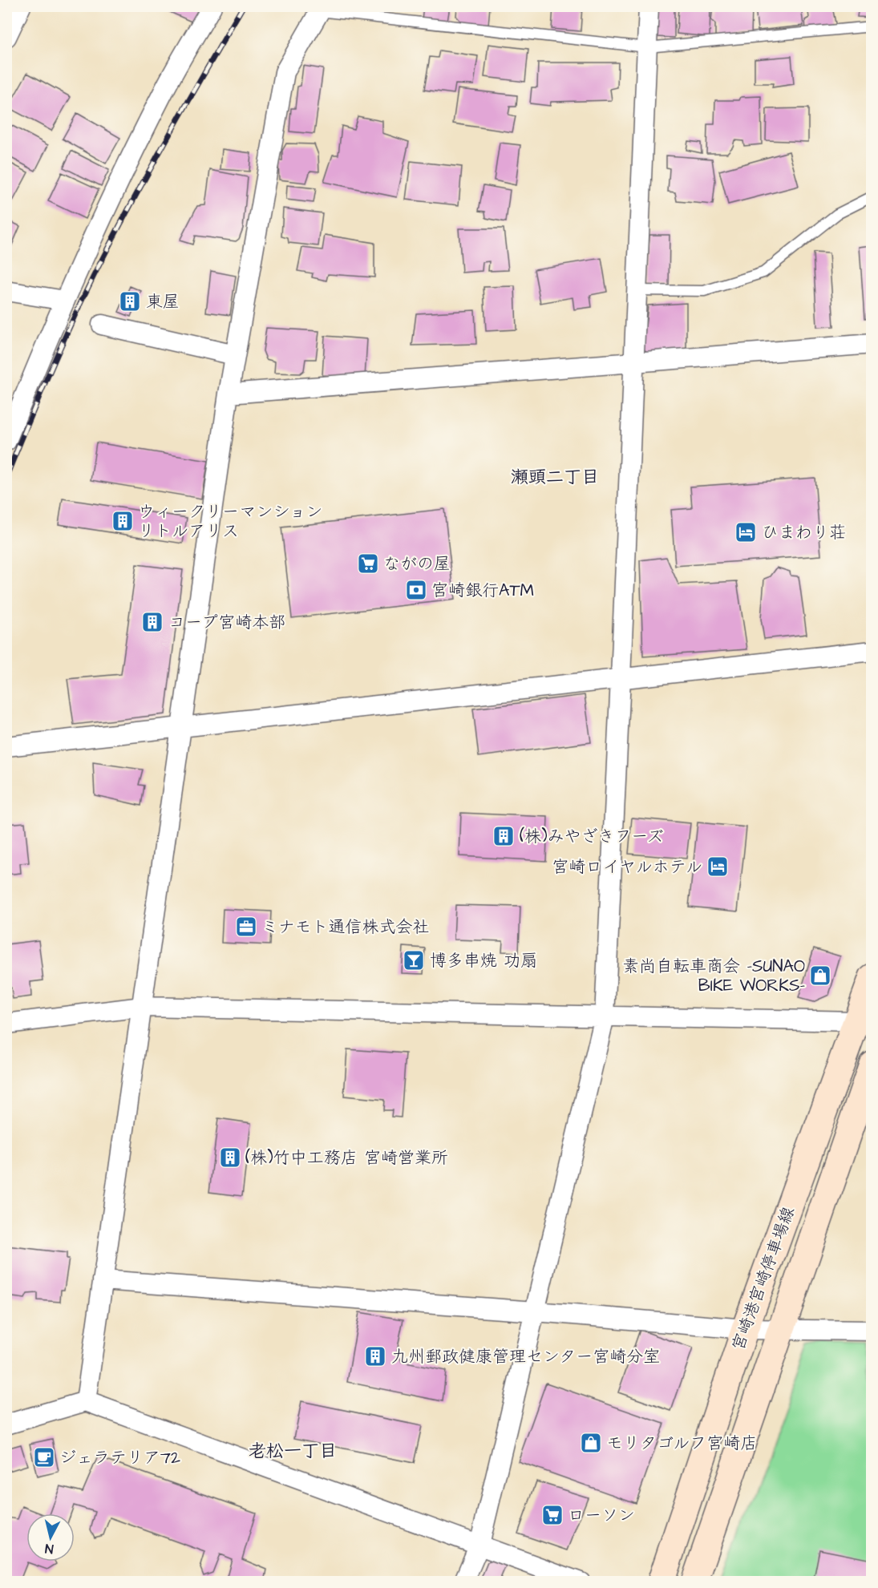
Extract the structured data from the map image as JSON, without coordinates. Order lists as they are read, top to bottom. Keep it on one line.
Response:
{"streets":{"main road":["宮崎港宮崎停車場線"]},"districts":["瀬頭二丁目","老松一丁目"],"places":{"building":["東屋","ウィークリーマンション リトルアリス","コープ宮崎本部","(株)みやざきフーズ","(株)竹中工務店 宮崎営業所","九州郵政健康管理センター宮崎分室"],"hotel":["ひまわり荘","宮崎ロイヤルホテル"],"supermarket":["ながの屋","ローソン"],"bank":["宮崎銀行ATM"],"office":["ミナモト通信株式会社"],"bar":["博多串焼 功扇"],"shop":["素尚自転車商会 -SUNAO BIKE WORKS-","モリタゴルフ宮崎店"],"cafe":["ジェラテリア72"]},"north":"bottom"}
